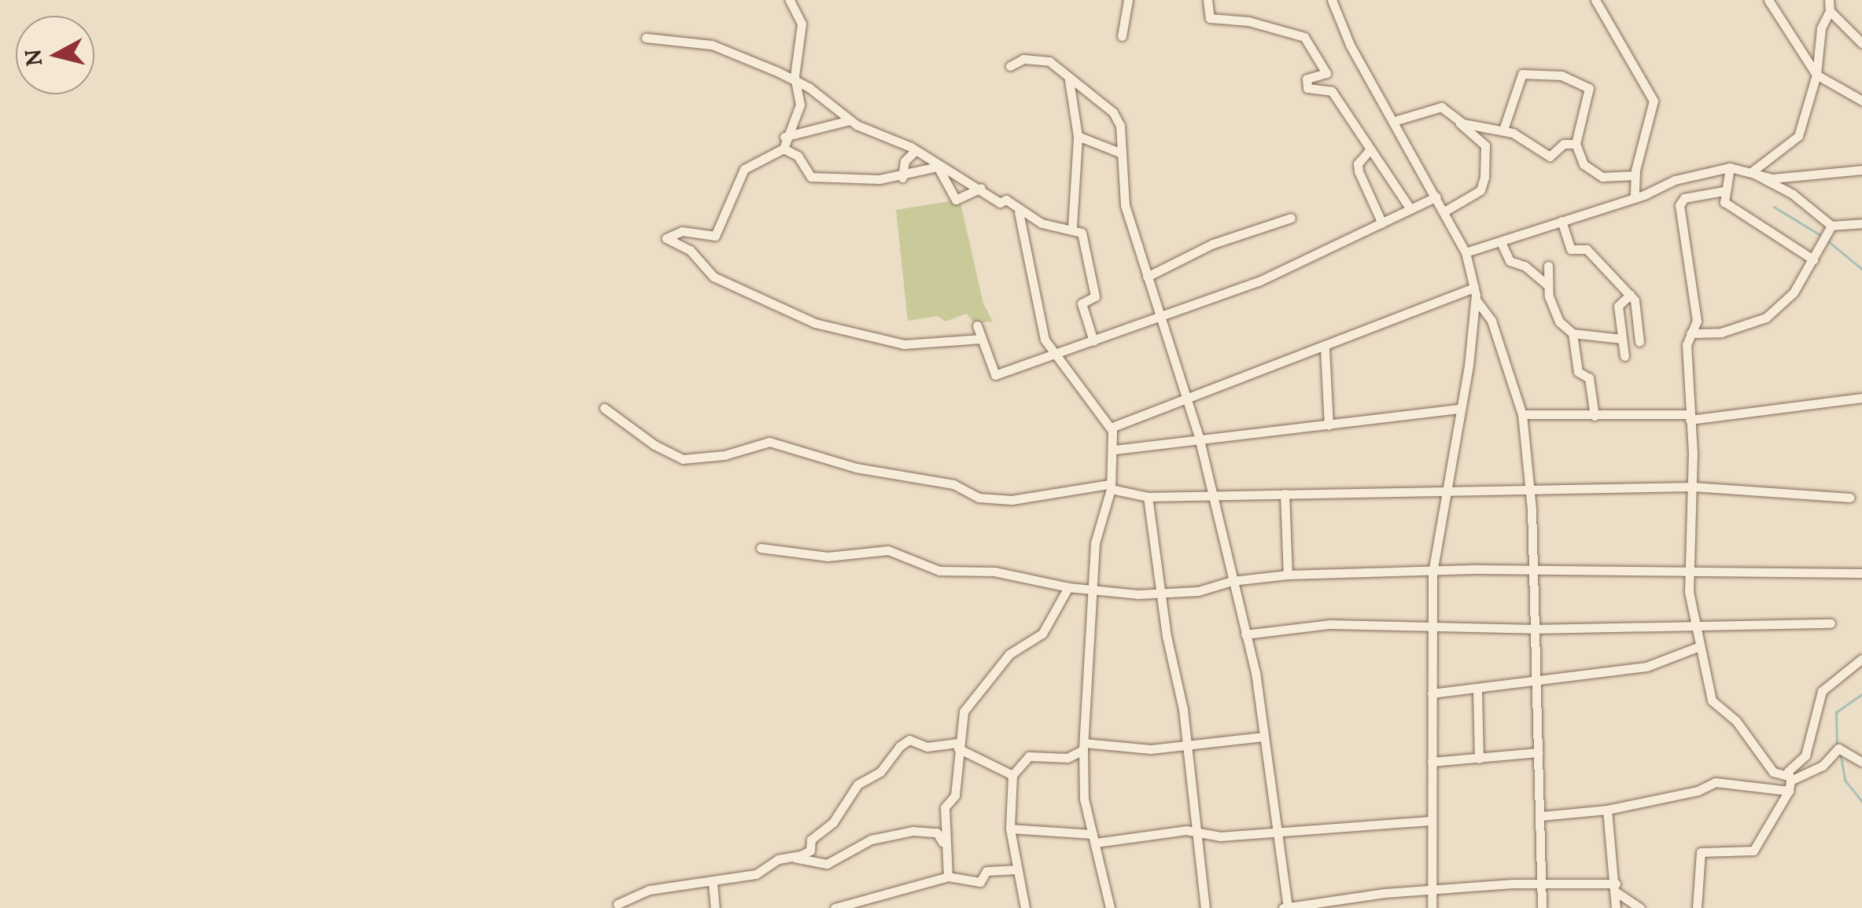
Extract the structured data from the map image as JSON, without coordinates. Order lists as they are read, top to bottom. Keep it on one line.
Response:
{"north":"left"}
